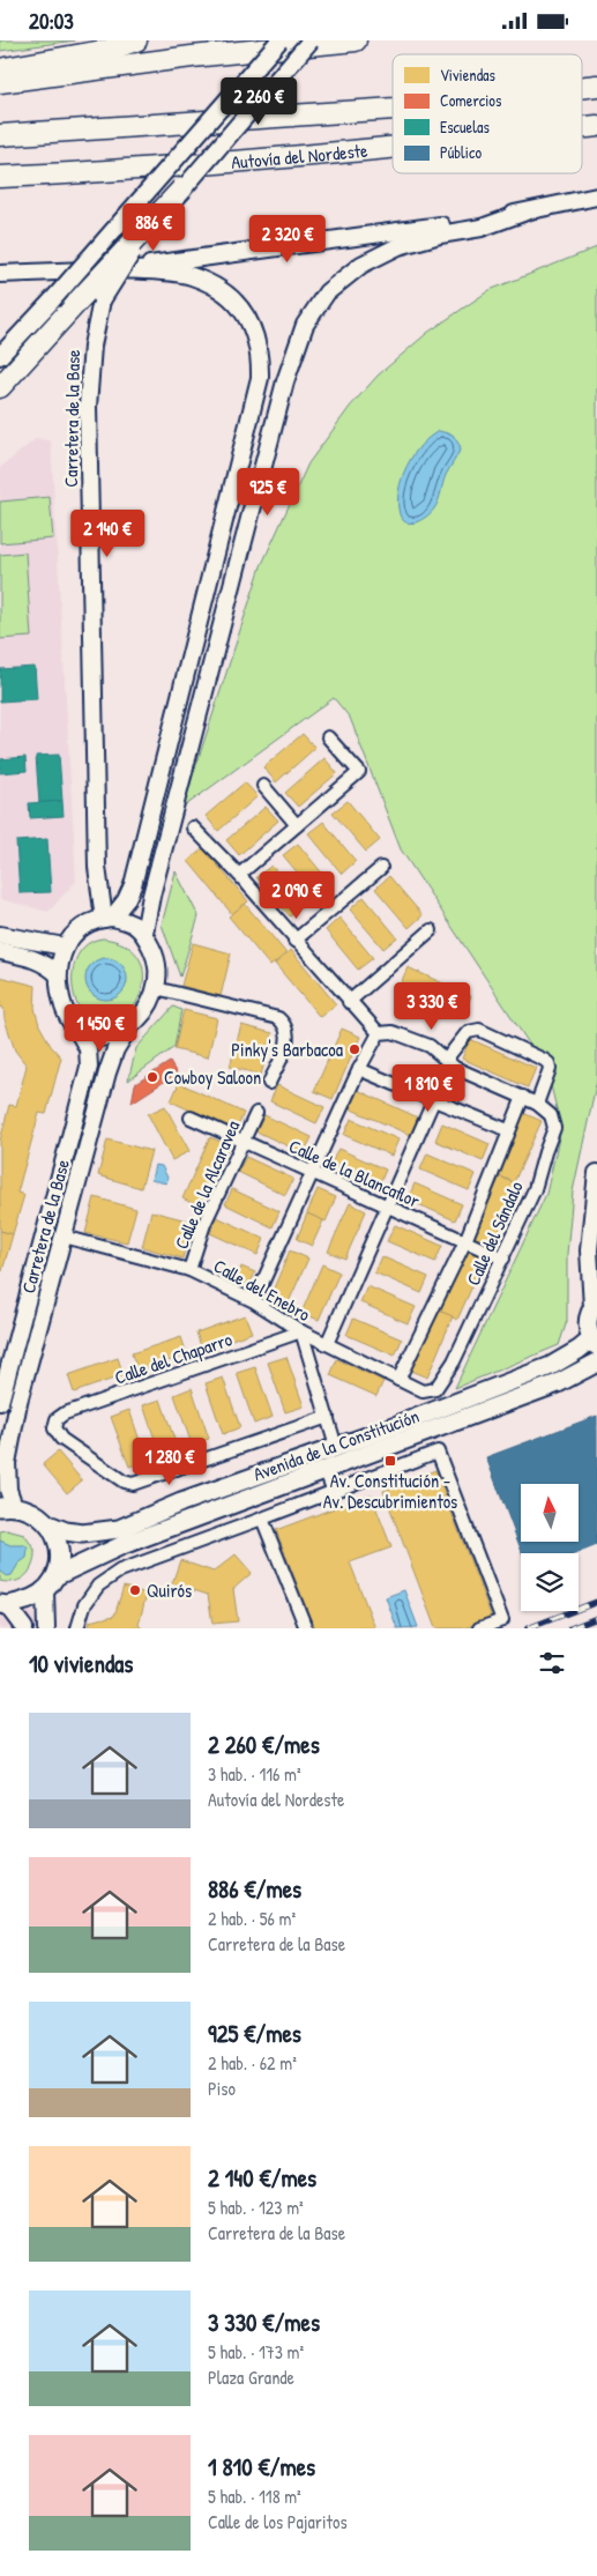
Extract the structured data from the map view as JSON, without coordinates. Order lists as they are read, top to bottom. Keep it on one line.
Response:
{"streets":{"highway":["Autovía del Nordeste"],"main road":["Carretera de la Base","Avenida de la Constitución"],"street":["Calle de la Blancaflor","Calle de la Alcaravea","Calle del Sándalo","Calle del Enebro","Calle del Chaparro"]},"crossings":[["Carretera de la Base","Calle del Enebro"],["Carretera de la Base","Avenida de la Constitución"],["Calle de la Blancaflor","Calle de la Alcaravea"],["Calle de la Blancaflor","Calle del Sándalo"],["Calle de la Alcaravea","Calle del Enebro"],["Calle del Sándalo","Calle del Enebro"],["Calle del Enebro","Calle del Chaparro"]],"places":{"other":["Pinky's Barbacoa","Cowboy Saloon","Quirós"],"transit":["Av. Constitución - Av. Descubrimientos"]},"legend":["Viviendas","Comercios","Escuelas","Público"],"north":"top","page":{"status":"20:03","price":["2 260 €","886 €","2 320 €","925 €","2 140 €","2 090 €","3 330 €","1 450 €","1 810 €","1 280 €"],"heading":"10 viviendas","list":[{"name":"2 260 €/mes","note":"3 hab. · 116 m² · Autovía del Nordeste"},{"name":"886 €/mes","note":"2 hab. · 56 m² · Carretera de la Base"},{"name":"925 €/mes","note":"2 hab. · 62 m² · Piso"},{"name":"2 140 €/mes","note":"5 hab. · 123 m² · Carretera de la Base"},{"name":"3 330 €/mes","note":"5 hab. · 173 m² · Plaza Grande"},{"name":"1 810 €/mes","note":"5 hab. · 118 m² · Calle de los Pajaritos"}]}}
